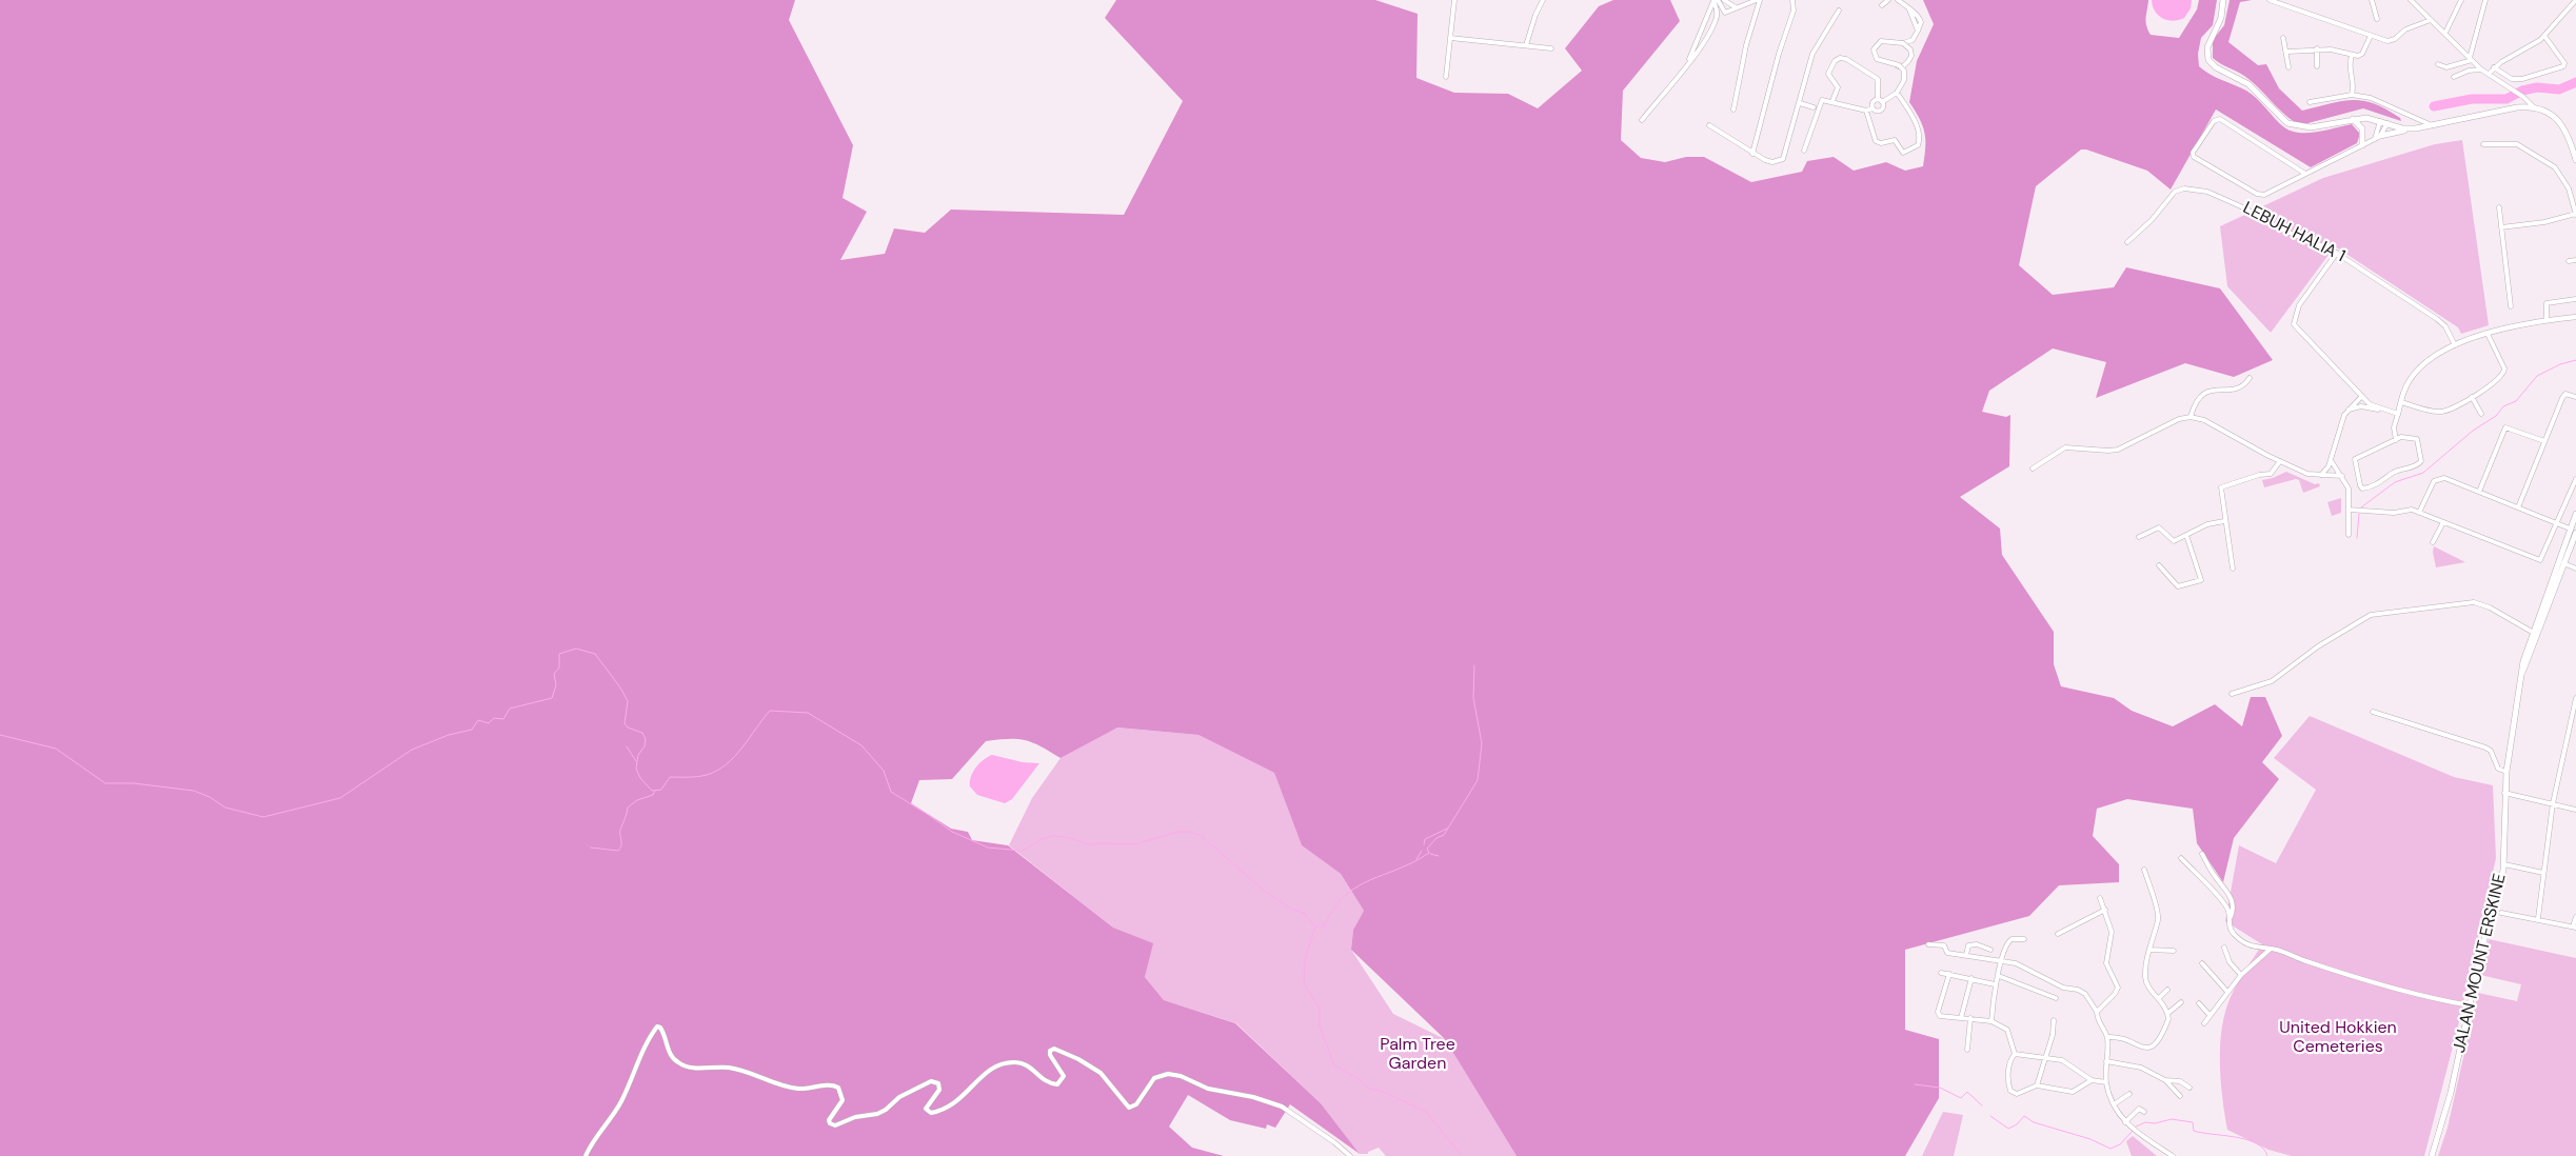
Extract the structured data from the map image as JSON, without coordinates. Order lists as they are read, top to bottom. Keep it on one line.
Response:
{"streets":{"main road":["JALAN MOUNT ERSKINE"],"street":["LEBUH HALIA 1"]},"parks":["United Hokkien Cemeteries","Palm Tree Garden"]}
